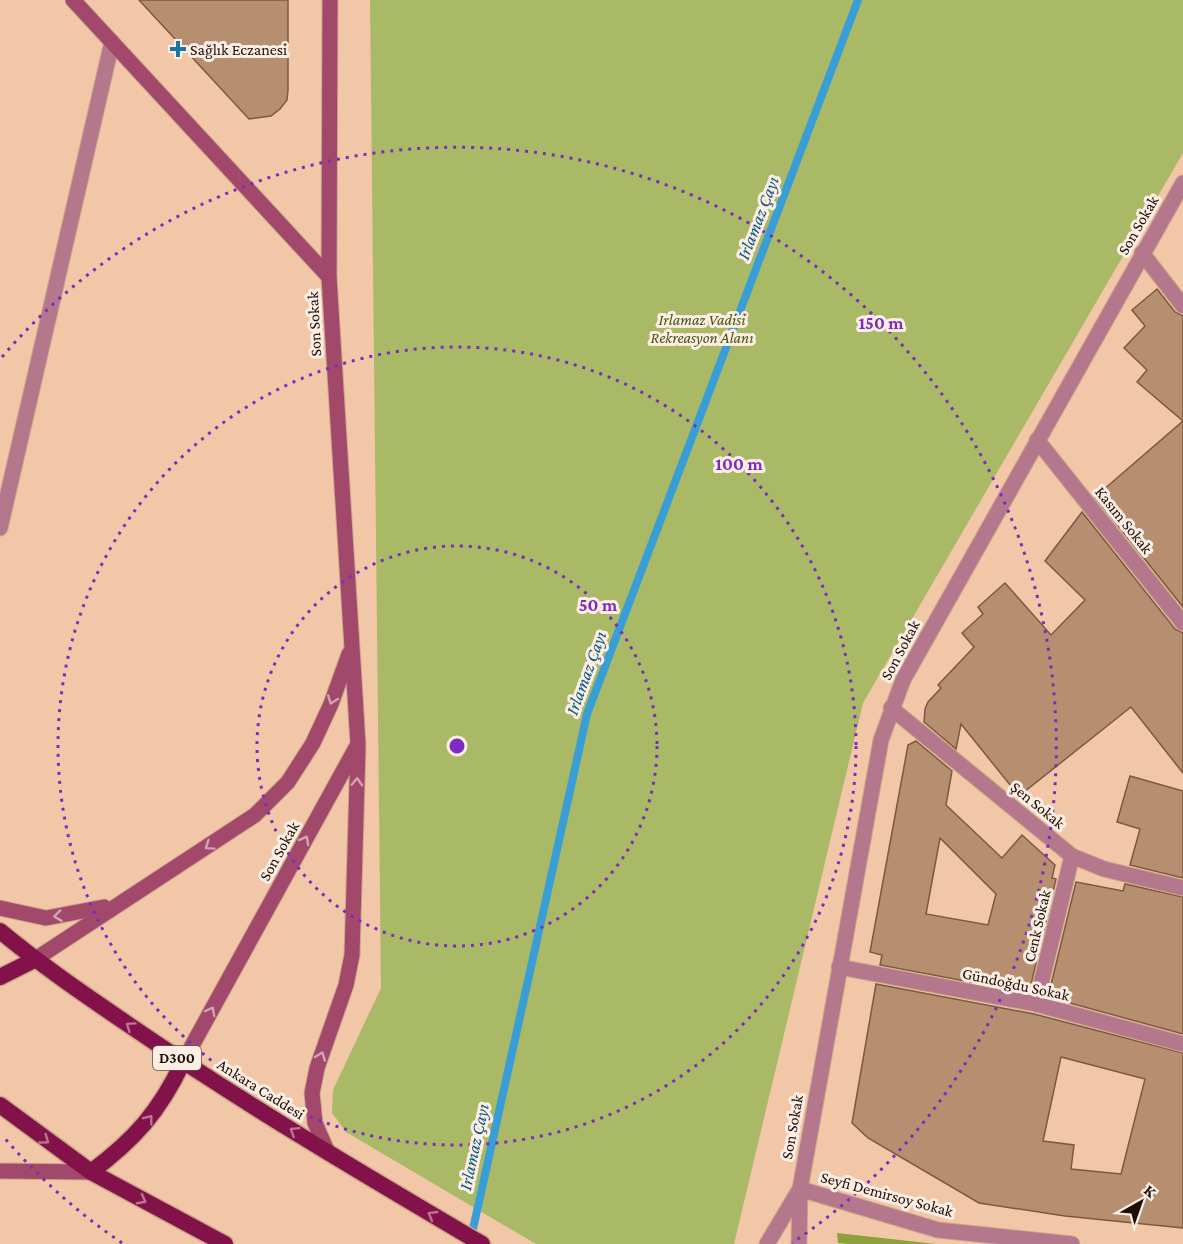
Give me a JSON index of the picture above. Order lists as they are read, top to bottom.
{
  "streets": {
    "highway": ["D300", "Ankara Caddesi"],
    "main road": ["Son Sokak"],
    "street": [
      "Kasım Sokak",
      "Şen Sokak",
      "Cenk Sokak",
      "Gündoğdu Sokak",
      "Seyfi Demirsoy Sokak"
    ]
  },
  "crossings": [
    ["Son Sokak", "Kasım Sokak"],
    ["Son Sokak", "Şen Sokak"],
    ["Son Sokak", "Gündoğdu Sokak"],
    ["Son Sokak", "Ankara Caddesi"],
    ["Son Sokak", "Seyfi Demirsoy Sokak"],
    ["Şen Sokak", "Cenk Sokak"],
    ["Cenk Sokak", "Gündoğdu Sokak"]
  ],
  "water": ["Irlamaz Çayı"],
  "parks": ["Irlamaz Vadisi Rekreasyon Alanı"],
  "places": {
    "health": ["Sağlık Eczanesi"]
  },
  "north": "top right",
  "rings": ["150 m", "100 m", "50 m"]
}
